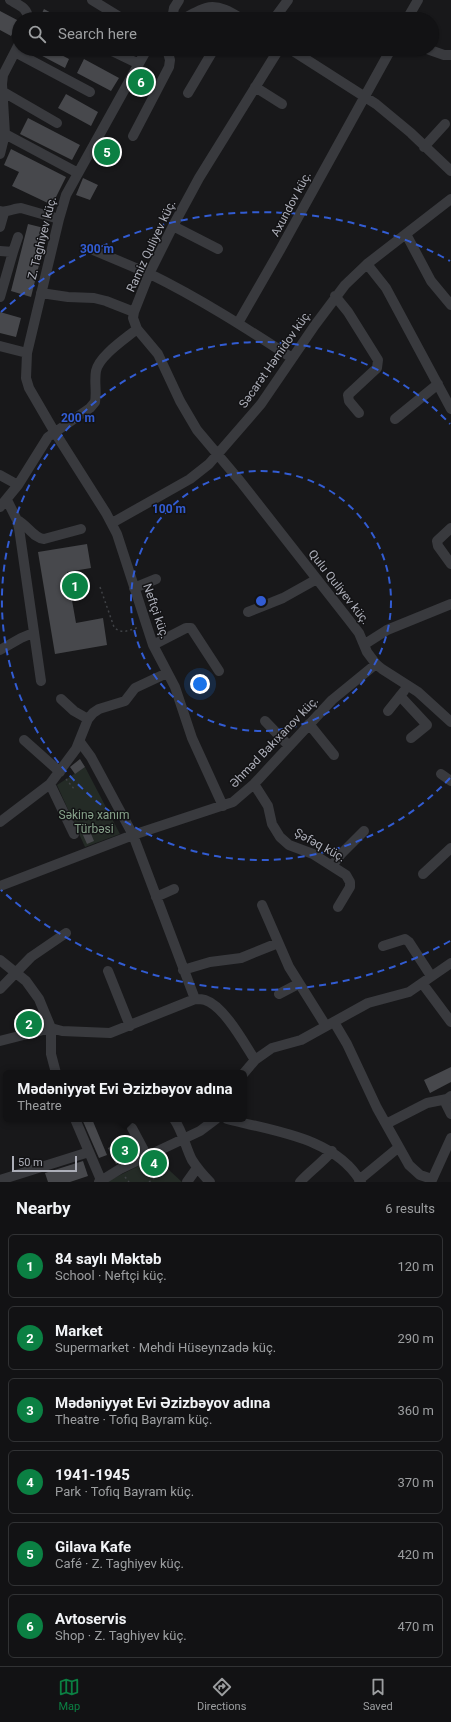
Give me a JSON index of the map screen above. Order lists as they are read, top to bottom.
{
  "streets": {
    "street": [
      "Axundov küç.",
      "Z. Taghiyev küç.",
      "Ramiz Quliyev küç.",
      "Səcarət Həmidov küç.",
      "Qulu Quliyev küç.",
      "Neftçi küç.",
      "Əhməd Bakıxanov küç.",
      "Şəfəq küç."
    ]
  },
  "crossings": [
    ["Z. Taghiyev küç.", "Neftçi küç."],
    ["Səcarət Həmidov küç.", "Qulu Quliyev küç."],
    ["Səcarət Həmidov küç.", "Neftçi küç."],
    ["Qulu Quliyev küç.", "Əhməd Bakıxanov küç."],
    ["Neftçi küç.", "Əhməd Bakıxanov küç."],
    ["Əhməd Bakıxanov küç.", "Şəfəq küç."]
  ],
  "parks": ["Səkinə xanım Türbəsi"],
  "scale_bar": "50 m",
  "page": {
    "search": "Search here",
    "pins": [
      "6",
      "5",
      "1",
      "2",
      "3",
      "4"
    ],
    "popup": ["Mədəniyyət Evi Əzizbəyov adına", "Theatre"],
    "scale": "50 m",
    "heading": ["Nearby", "6 results"],
    "list": [
      {
        "mark": "1",
        "name": "84 saylı Məktəb",
        "note": "School · Neftçi küç.",
        "value": "120 m"
      },
      {
        "mark": "2",
        "name": "Market",
        "note": "Supermarket · Mehdi Hüseynzadə küç.",
        "value": "290 m"
      },
      {
        "mark": "3",
        "name": "Mədəniyyət Evi Əzizbəyov adına",
        "note": "Theatre · Tofiq Bayram küç.",
        "value": "360 m"
      },
      {
        "mark": "4",
        "name": "1941-1945",
        "note": "Park · Tofiq Bayram küç.",
        "value": "370 m"
      },
      {
        "mark": "5",
        "name": "Gilava Kafe",
        "note": "Café · Z. Taghiyev küç.",
        "value": "420 m"
      },
      {
        "mark": "6",
        "name": "Avtoservis",
        "note": "Shop · Z. Taghiyev küç.",
        "value": "470 m"
      }
    ],
    "nav": ["Map", "Directions", "Saved"]
  },
  "rings": ["300 m", "200 m", "100 m"]
}
